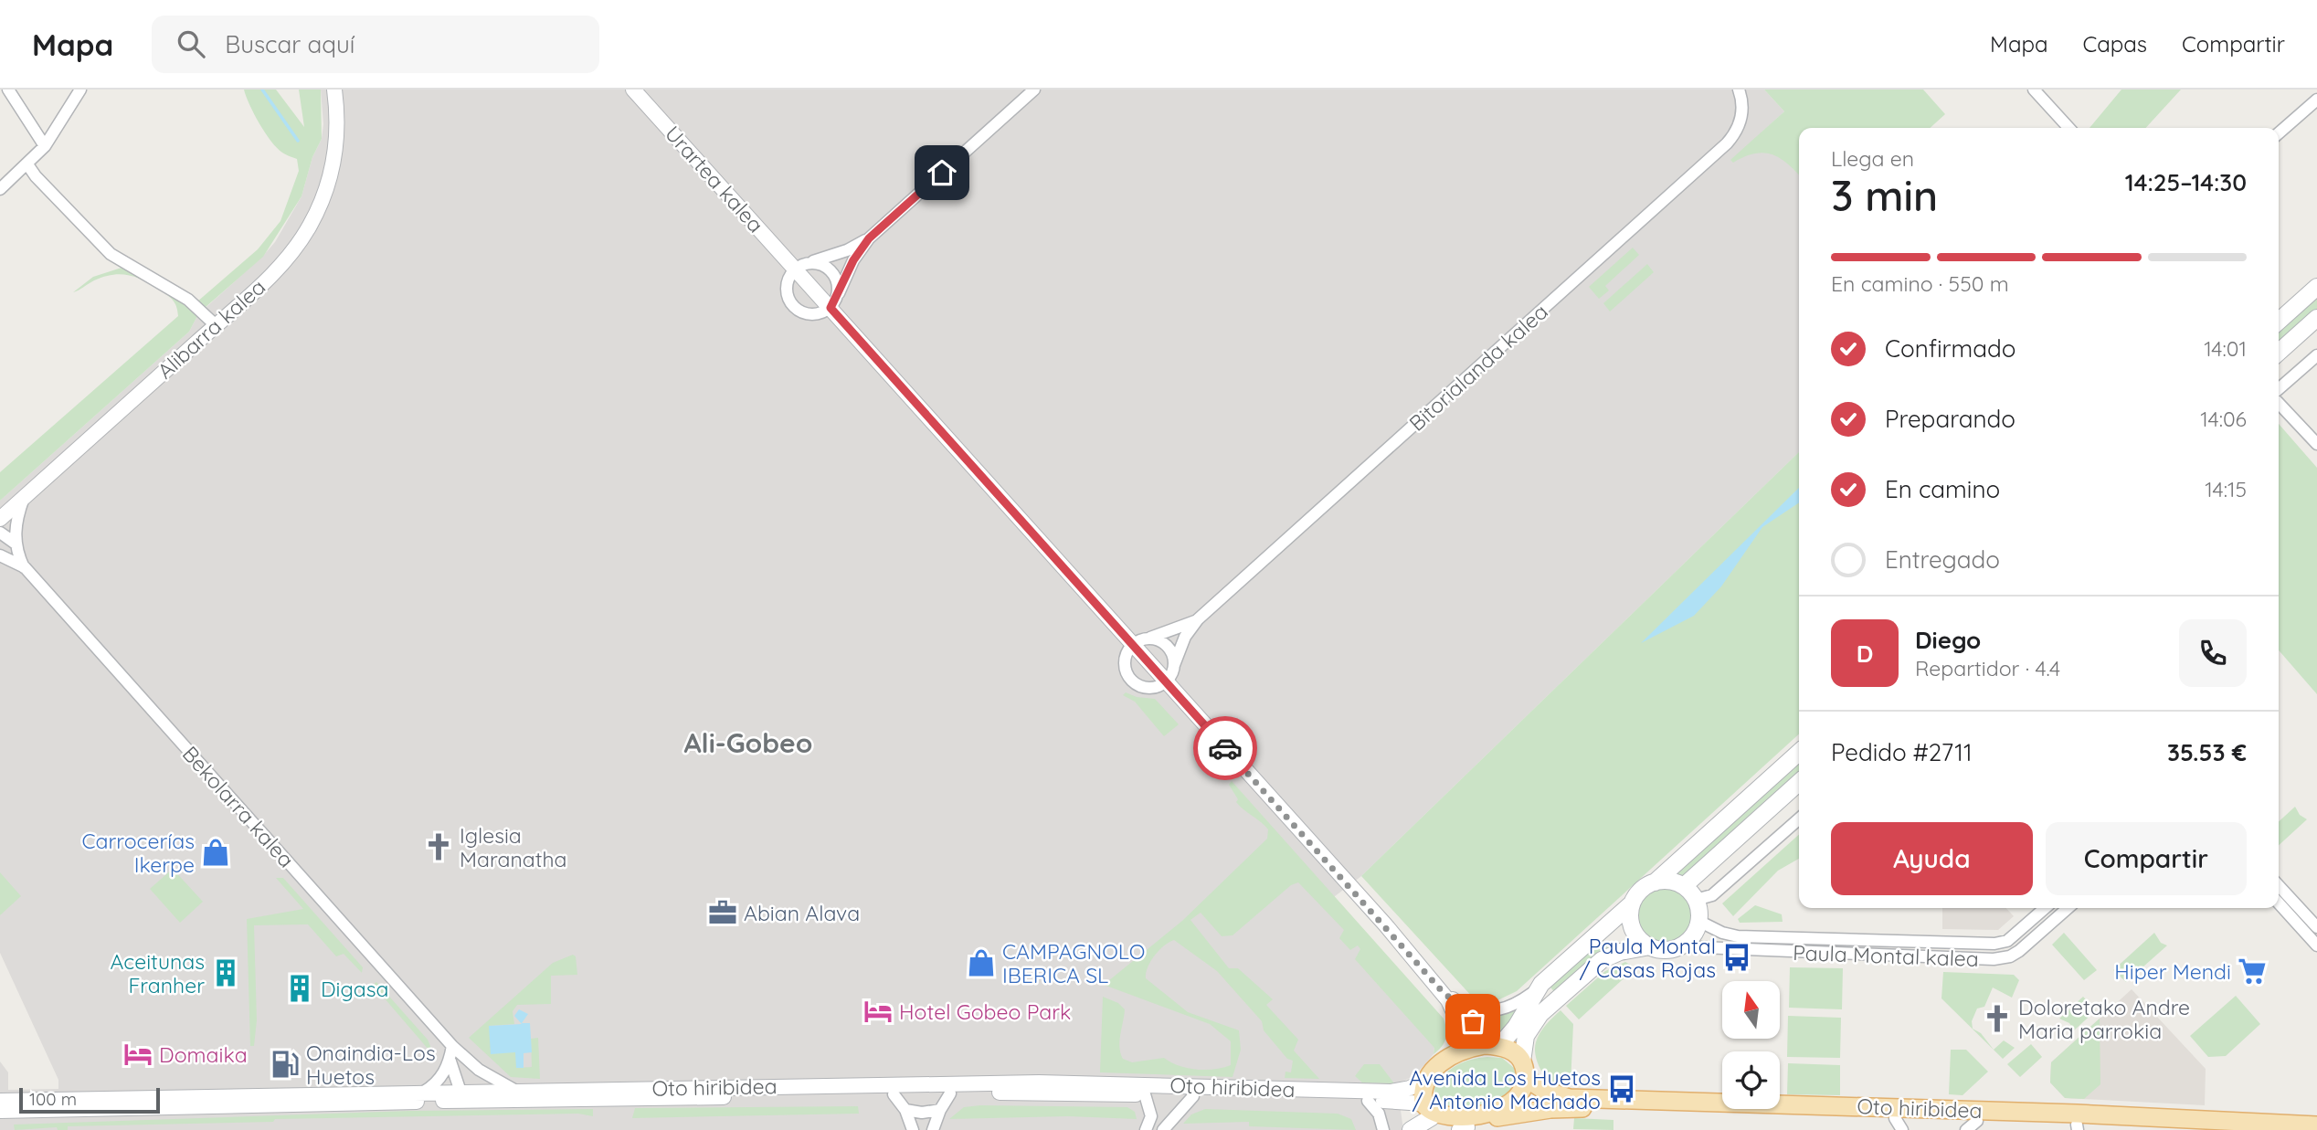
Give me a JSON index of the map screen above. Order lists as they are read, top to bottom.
{
  "streets": {
    "main road": ["Oto hiribidea"],
    "street": [
      "Urartea kalea",
      "Alibarra kalea",
      "Bitorialanda kalea",
      "Bekolarra kalea",
      "Paula Montal kalea"
    ]
  },
  "crossings": [
    ["Urartea kalea", "Oto hiribidea"],
    ["Alibarra kalea", "Bekolarra kalea"],
    ["Bekolarra kalea", "Oto hiribidea"]
  ],
  "districts": ["Ali-Gobeo"],
  "places": {
    "church": ["Iglesia Maranatha", "Doloretako Andre Maria parrokia"],
    "shop": ["Carrocerías Ikerpe", "CAMPAGNOLO IBERICA SL"],
    "office": ["Abian Alava"],
    "bus stop": ["Paula Montal / Casas Rojas", "Avenida Los Huetos / Antonio Machado"],
    "supermarket": ["Hiper Mendi"],
    "building": ["Aceitunas Franher", "Digasa"],
    "hotel": ["Hotel Gobeo Park", "Domaika"],
    "fuel station": ["Onaindia-Los Huetos"]
  },
  "scale_bar": "100 m",
  "north": "top",
  "page": {
    "header": "Mapa",
    "search": "Buscar aquí",
    "nav": ["Mapa", "Capas", "Compartir"],
    "heading": ["3 min", "Llega en", "14:25–14:30"],
    "panel": [
      "Diego",
      "Repartidor · 4.4",
      "Pedido #2711",
      "35.53 €"
    ],
    "bar": "En camino · 550 m",
    "list": [
      ["Confirmado", "14:01"],
      ["Preparando", "14:06"],
      ["En camino", "14:15"],
      "Entregado"
    ],
    "round": "D",
    "buttons": ["Ayuda", "Compartir"],
    "scale": "100 m"
  }
}
